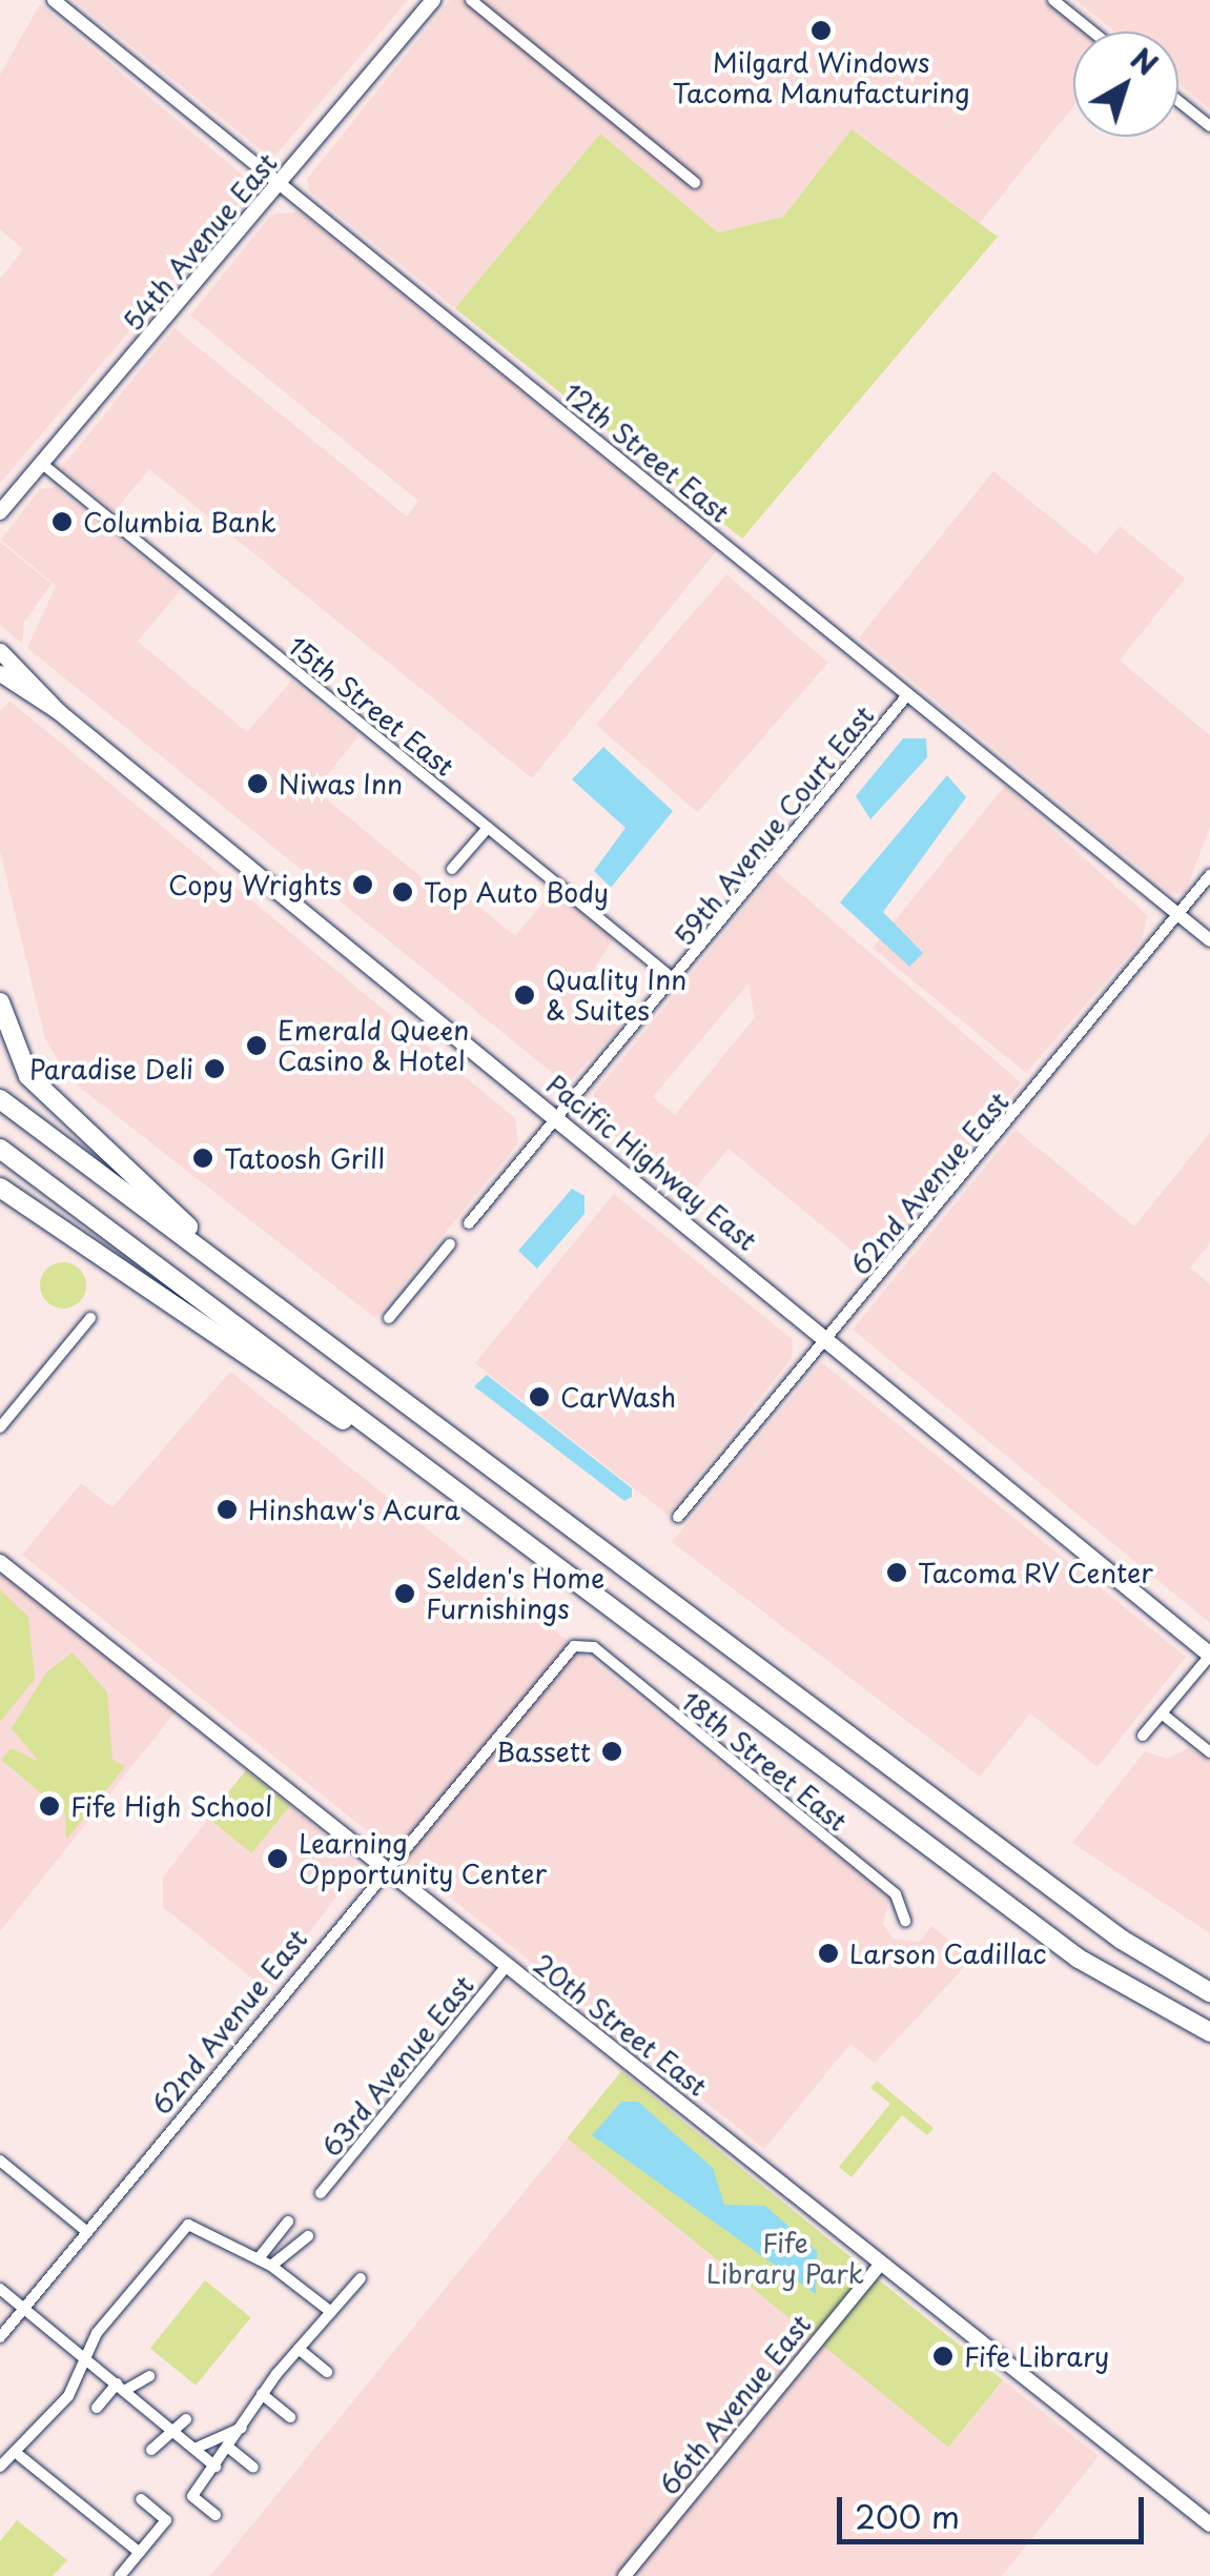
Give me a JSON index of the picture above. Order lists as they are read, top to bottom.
{
  "streets": {
    "main road": ["54th Avenue East", "Pacific Highway East", "20th Street East"],
    "street": [
      "12th Street East",
      "15th Street East",
      "59th Avenue Court East",
      "62nd Avenue East",
      "18th Street East",
      "63rd Avenue East",
      "66th Avenue East"
    ]
  },
  "crossings": [
    ["54th Avenue East", "12th Street East"],
    ["54th Avenue East", "15th Street East"],
    ["12th Street East", "59th Avenue Court East"],
    ["12th Street East", "62nd Avenue East"],
    ["15th Street East", "59th Avenue Court East"],
    ["59th Avenue Court East", "Pacific Highway East"],
    ["Pacific Highway East", "62nd Avenue East"],
    ["62nd Avenue East", "18th Street East"],
    ["62nd Avenue East", "20th Street East"],
    ["20th Street East", "63rd Avenue East"],
    ["20th Street East", "66th Avenue East"]
  ],
  "parks": ["Fife Library Park"],
  "places": [
    "Milgard Windows Tacoma Manufacturing",
    "Columbia Bank",
    "Niwas Inn",
    "Copy Wrights",
    "Top Auto Body",
    "Quality Inn & Suites",
    "Emerald Queen Casino & Hotel",
    "Paradise Deli",
    "Tatoosh Grill",
    "CarWash",
    "Hinshaw's Acura",
    "Tacoma RV Center",
    "Selden's Home Furnishings",
    "Bassett",
    "Fife High School",
    "Learning Opportunity Center",
    "Larson Cadillac",
    "Fife Library"
  ],
  "scale_bar": "200 m",
  "north": "top right"
}
